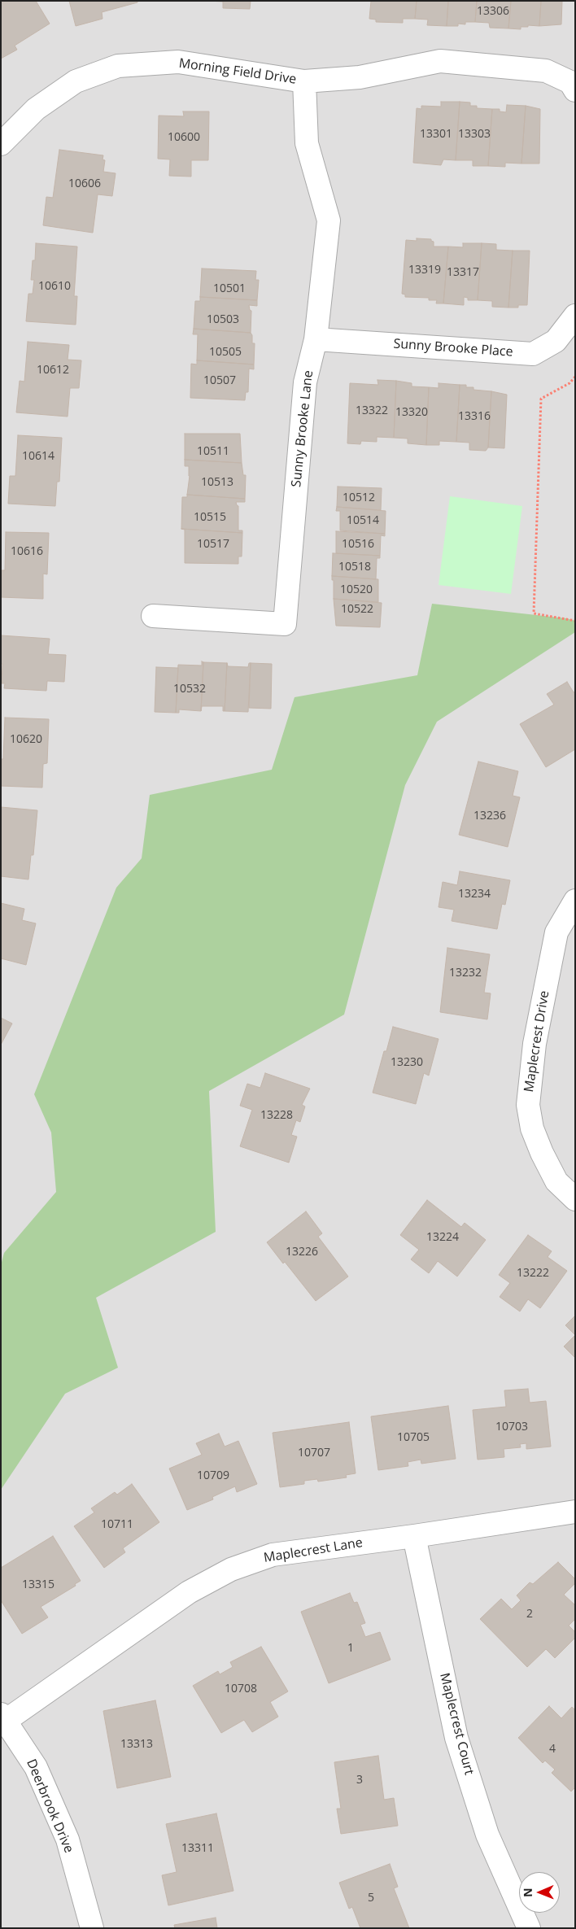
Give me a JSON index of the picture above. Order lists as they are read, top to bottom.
{
  "streets": {
    "street": [
      "Morning Field Drive",
      "Sunny Brooke Place",
      "Sunny Brooke Lane",
      "Maplecrest Drive",
      "Maplecrest Lane",
      "Maplecrest Court",
      "Deerbrook Drive"
    ]
  },
  "crossings": [
    ["Morning Field Drive", "Sunny Brooke Lane"],
    ["Sunny Brooke Place", "Sunny Brooke Lane"],
    ["Maplecrest Lane", "Maplecrest Court"],
    ["Maplecrest Lane", "Deerbrook Drive"]
  ],
  "house_numbers": [
    "13306",
    "13301",
    "13303",
    "10600",
    "10606",
    "13319",
    "13317",
    "10610",
    "10501",
    "10503",
    "10505",
    "10612",
    "10507",
    "13322",
    "13320",
    "13316",
    "10511",
    "10614",
    "10513",
    "10512",
    "10515",
    "10514",
    "10517",
    "10516",
    "10616",
    "10518",
    "10520",
    "10522",
    "10532",
    "10620",
    "13236",
    "13234",
    "13232",
    "13230",
    "13228",
    "13224",
    "13226",
    "13222",
    "10703",
    "10705",
    "10707",
    "10709",
    "10711",
    "13315",
    "2",
    "1",
    "10708",
    "13313",
    "4",
    "3",
    "13311",
    "5"
  ],
  "north": "left"
}
